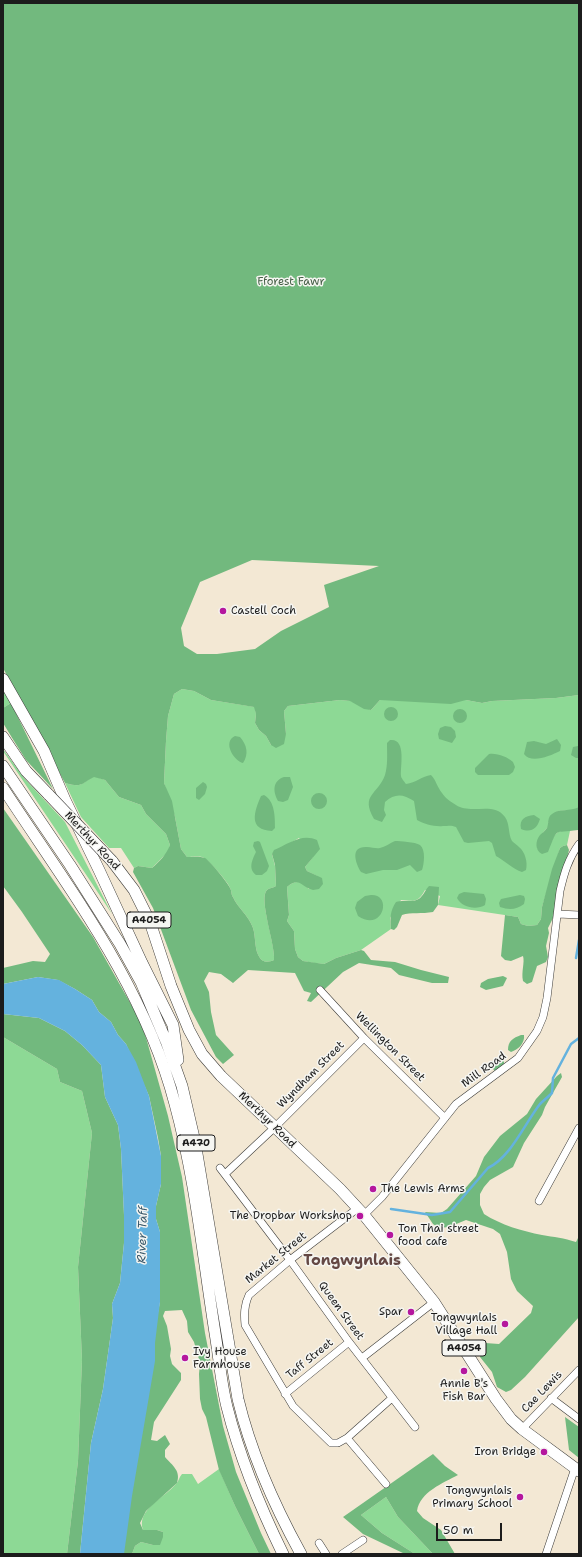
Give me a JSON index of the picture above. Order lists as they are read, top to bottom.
{
  "streets": {
    "main road": ["Merthyr Road", "A4054", "A470"],
    "street": [
      "Wellington Street",
      "Mill Road",
      "Wyndham Street",
      "Market Street",
      "Queen Street",
      "Taff Street",
      "Cae Lewis"
    ]
  },
  "crossings": [
    ["Merthyr Road", "Mill Road"],
    ["Merthyr Road", "Wyndham Street"],
    ["Merthyr Road", "Market Street"],
    ["Merthyr Road", "Cae Lewis"],
    ["Wellington Street", "Mill Road"],
    ["Wellington Street", "Wyndham Street"],
    ["Mill Road", "Market Street"],
    ["Wyndham Street", "Queen Street"],
    ["Market Street", "Queen Street"],
    ["Market Street", "Taff Street"],
    ["Queen Street", "Taff Street"]
  ],
  "districts": ["Tongwynlais"],
  "water": ["River Taff"],
  "parks": ["Fforest Fawr"],
  "places": [
    "Castell Coch",
    "The Lewis Arms",
    "The Dropbar Workshop",
    "Ton Thai street food cafe",
    "Spar",
    "Tongwynlais Village Hall",
    "Ivy House Farmhouse",
    "Annie B's Fish Bar",
    "Iron Bridge",
    "Tongwynlais Primary School"
  ],
  "scale_bar": "50 m"
}
